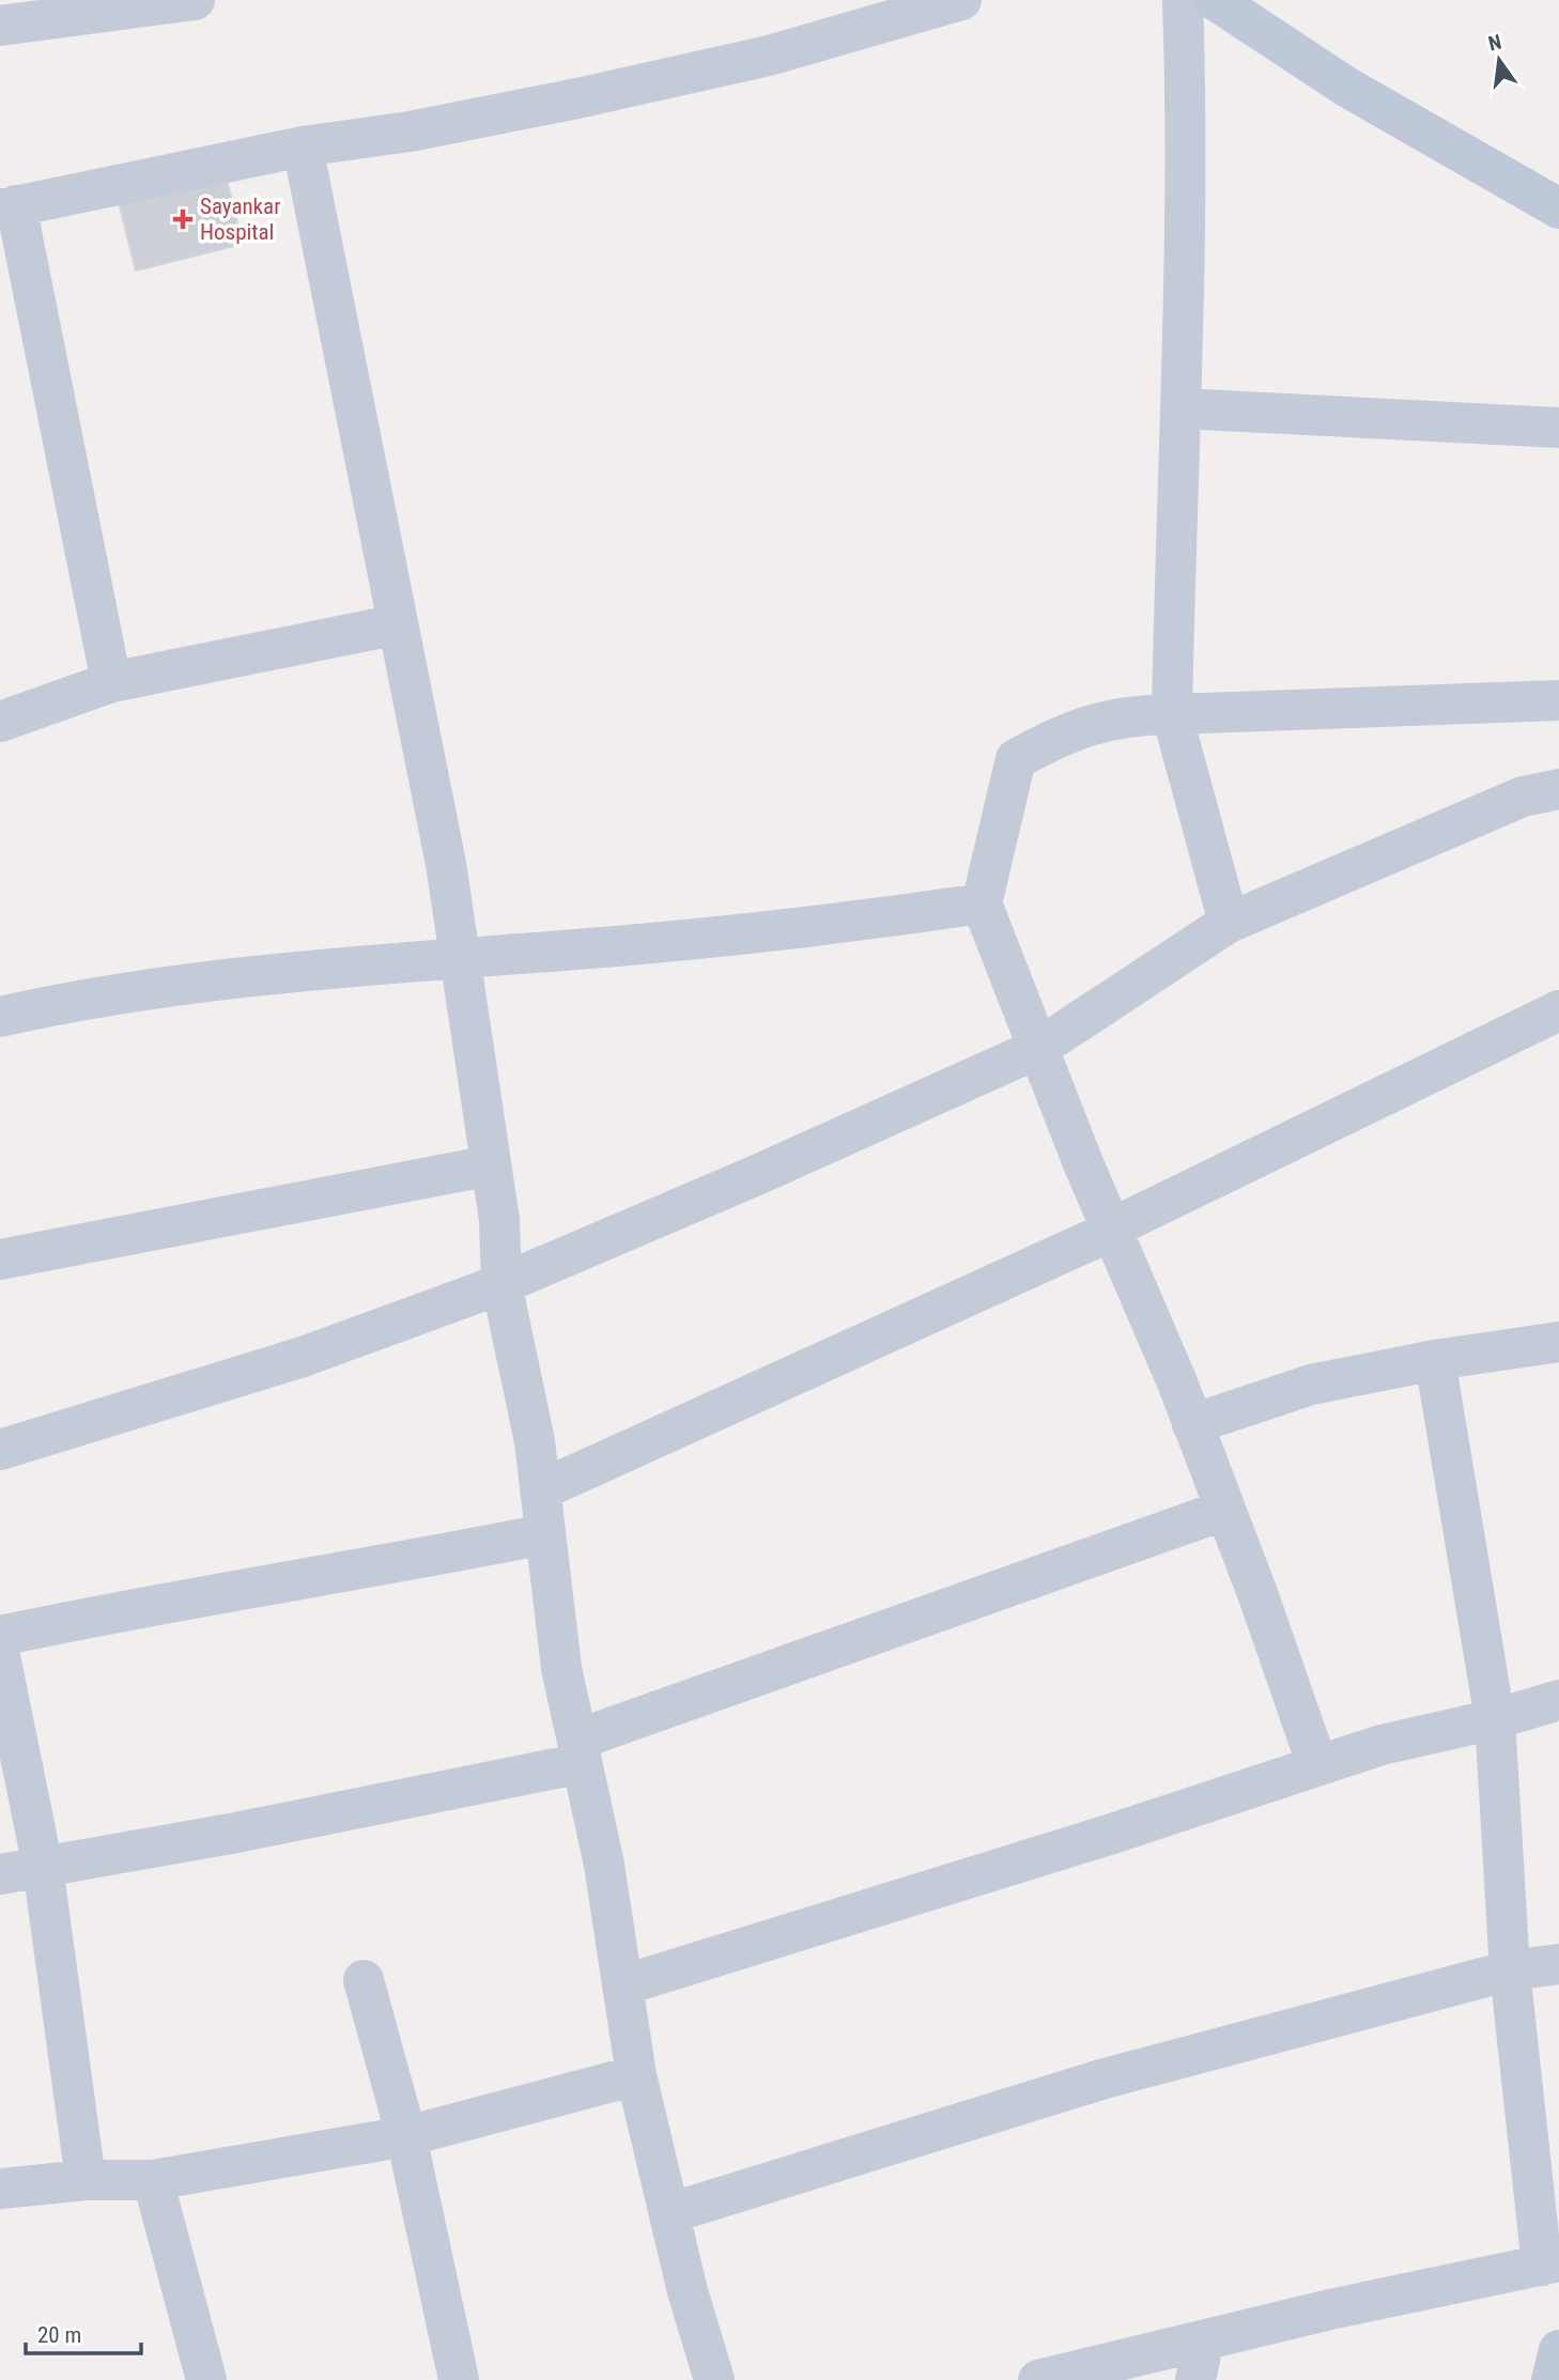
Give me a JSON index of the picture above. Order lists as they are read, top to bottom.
{
  "places": {
    "health": ["Sayankar Hospital"]
  },
  "scale_bar": "20 m",
  "north": "top"
}
